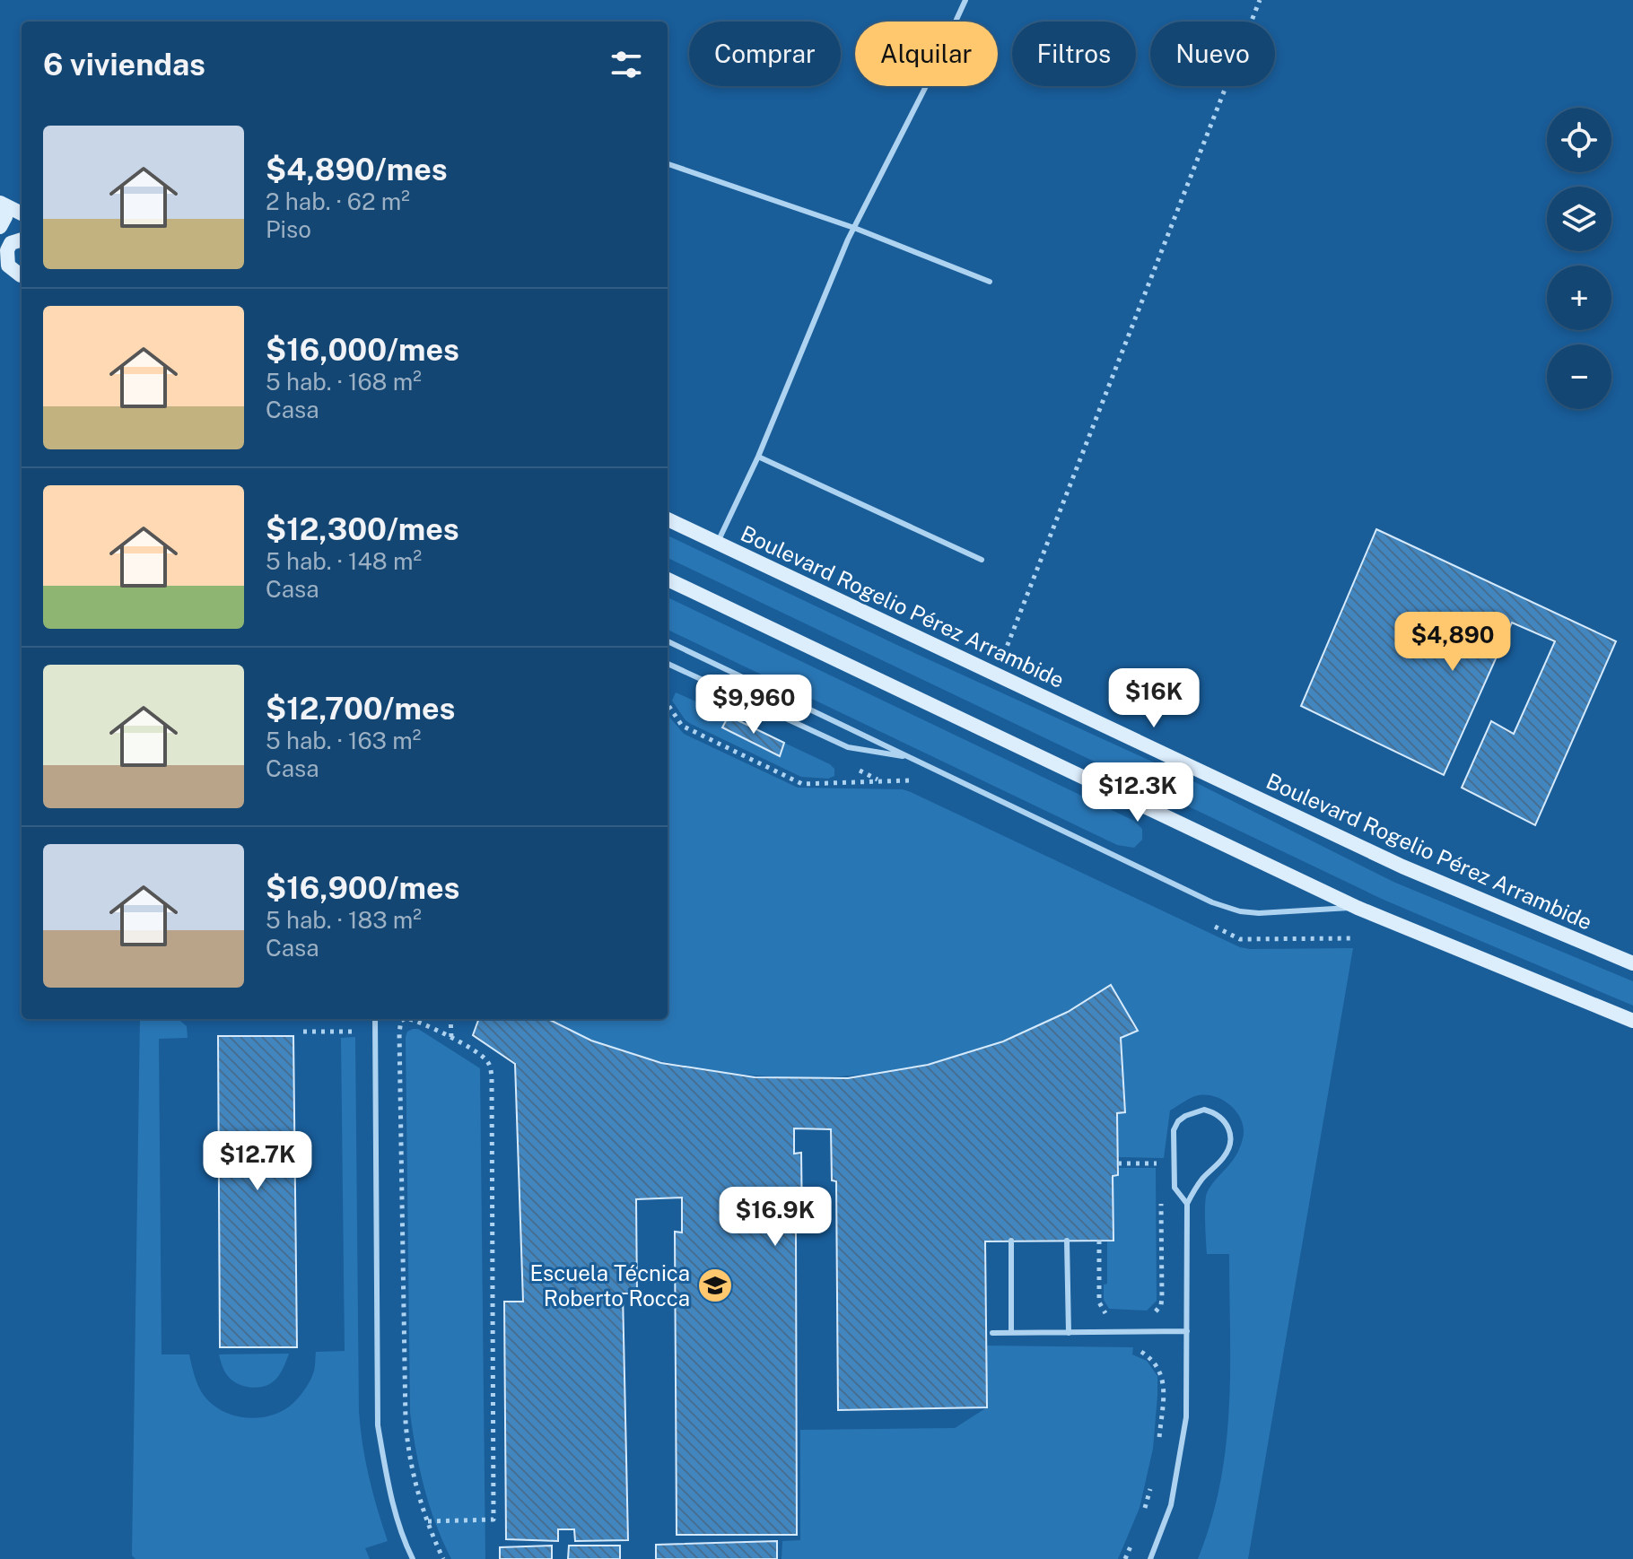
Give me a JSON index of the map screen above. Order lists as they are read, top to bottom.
{
  "streets": {
    "main road": ["Boulevard Rogelio Pérez Arrambide"]
  },
  "places": {
    "school or university": ["Escuela Técnica Roberto Rocca"]
  },
  "page": {
    "chip": [
      "Comprar",
      "Alquilar",
      "Filtros",
      "Nuevo"
    ],
    "heading": "6 viviendas",
    "map_buttons": ["+", "−"],
    "list": [
      {
        "name": "$4,890/mes",
        "note": "2 hab. · 62 m² · Piso"
      },
      {
        "name": "$16,000/mes",
        "note": "5 hab. · 168 m² · Casa"
      },
      {
        "name": "$12,300/mes",
        "note": "5 hab. · 148 m² · Casa"
      },
      {
        "name": "$12,700/mes",
        "note": "5 hab. · 163 m² · Casa"
      },
      {
        "name": "$16,900/mes",
        "note": "5 hab. · 183 m² · Casa"
      }
    ],
    "price": [
      "$4,890",
      "$16K",
      "$9,960",
      "$12.3K",
      "$12.7K",
      "$16.9K"
    ]
  }
}
